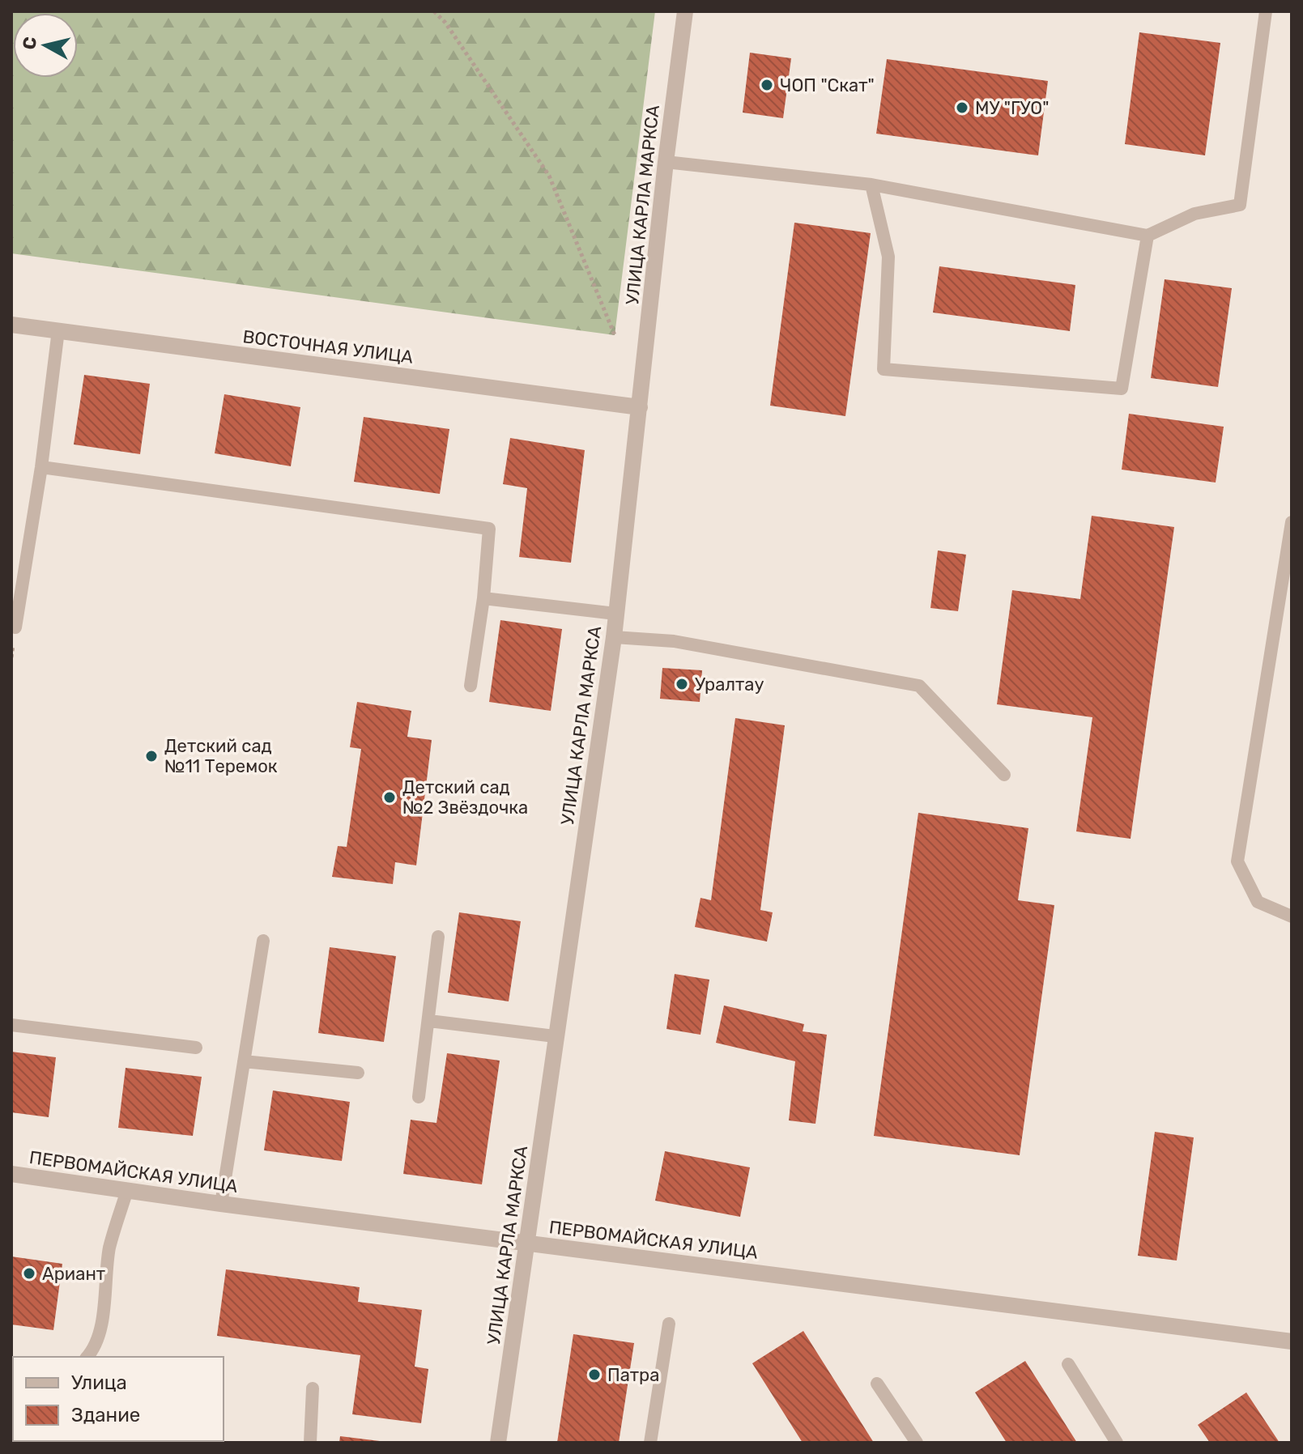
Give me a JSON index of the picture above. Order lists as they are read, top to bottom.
{
  "streets": {
    "street": ["УЛИЦА КАРЛА МАРКСА", "ВОСТОЧНАЯ УЛИЦА", "ПЕРВОМАЙСКАЯ УЛИЦА"]
  },
  "crossings": [
    ["УЛИЦА КАРЛА МАРКСА", "ВОСТОЧНАЯ УЛИЦА"],
    ["УЛИЦА КАРЛА МАРКСА", "ПЕРВОМАЙСКАЯ УЛИЦА"]
  ],
  "places": [
    "ЧОП \"Скат\"",
    "МУ \"ГУО\"",
    "Уралтау",
    "Детский сад №11 Теремок",
    "Детский сад №2 Звёздочка",
    "Ариант",
    "Патра"
  ],
  "legend": ["Улица", "Здание"],
  "north": "left"
}
